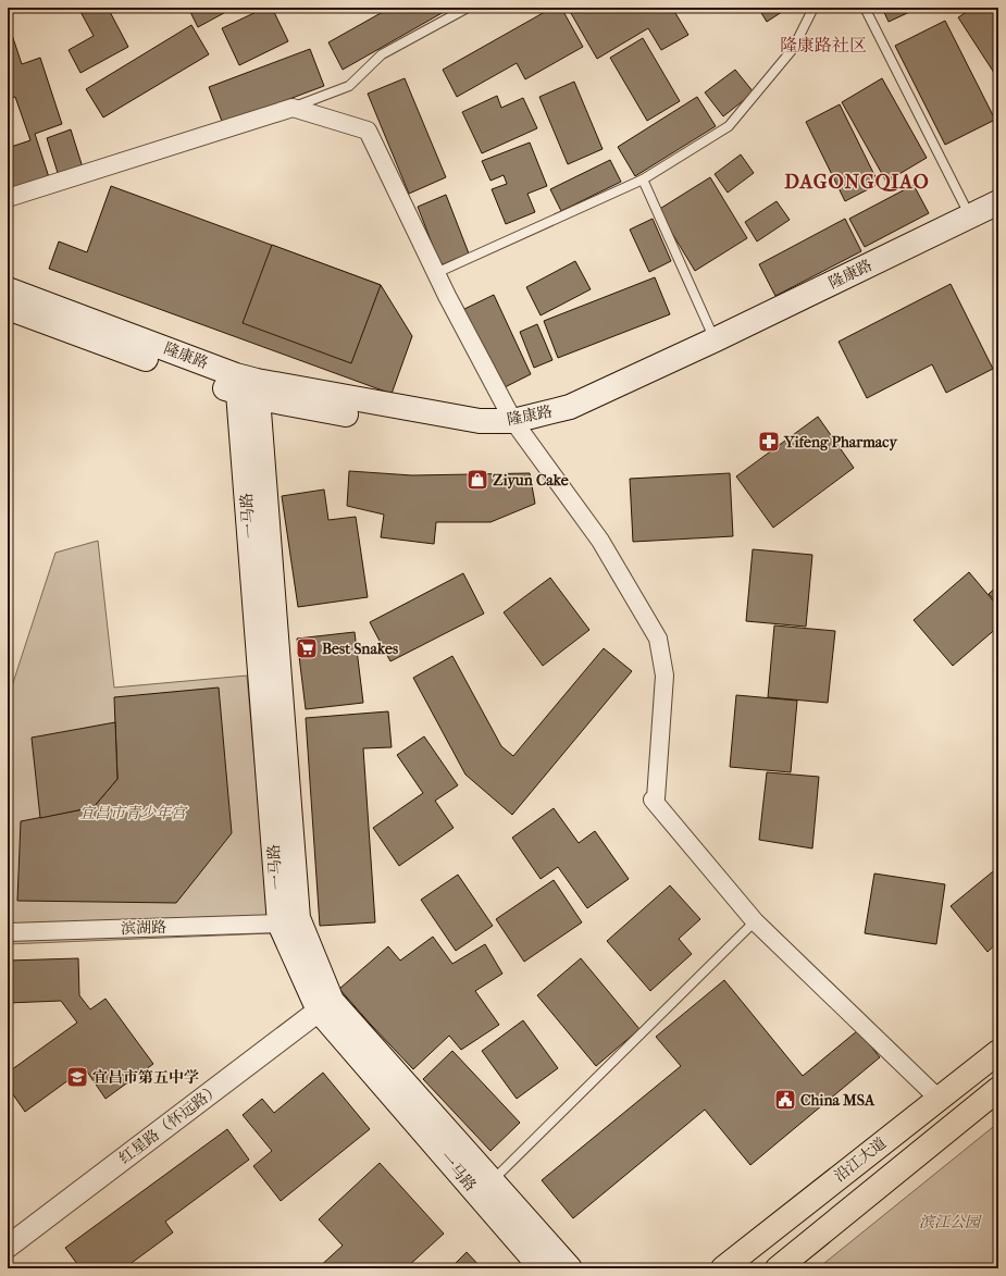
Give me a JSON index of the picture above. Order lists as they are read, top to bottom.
{
  "streets": {
    "main road": ["隆康路", "一马路", "沿江大道"],
    "street": ["滨湖路", "红星路（怀远路）"]
  },
  "crossings": [
    ["隆康路", "一马路"],
    ["一马路", "滨湖路"],
    ["一马路", "红星路（怀远路）"]
  ],
  "districts": ["隆康路社区", "DAGONGQIAO"],
  "parks": ["宜昌市青少年宫", "滨江公园"],
  "places": {
    "pharmacy": ["Yifeng Pharmacy"],
    "shop": ["Ziyun Cake"],
    "supermarket": ["Best Snakes"],
    "school or university": ["宜昌市第五中学"],
    "public building": ["China MSA"]
  }
}
